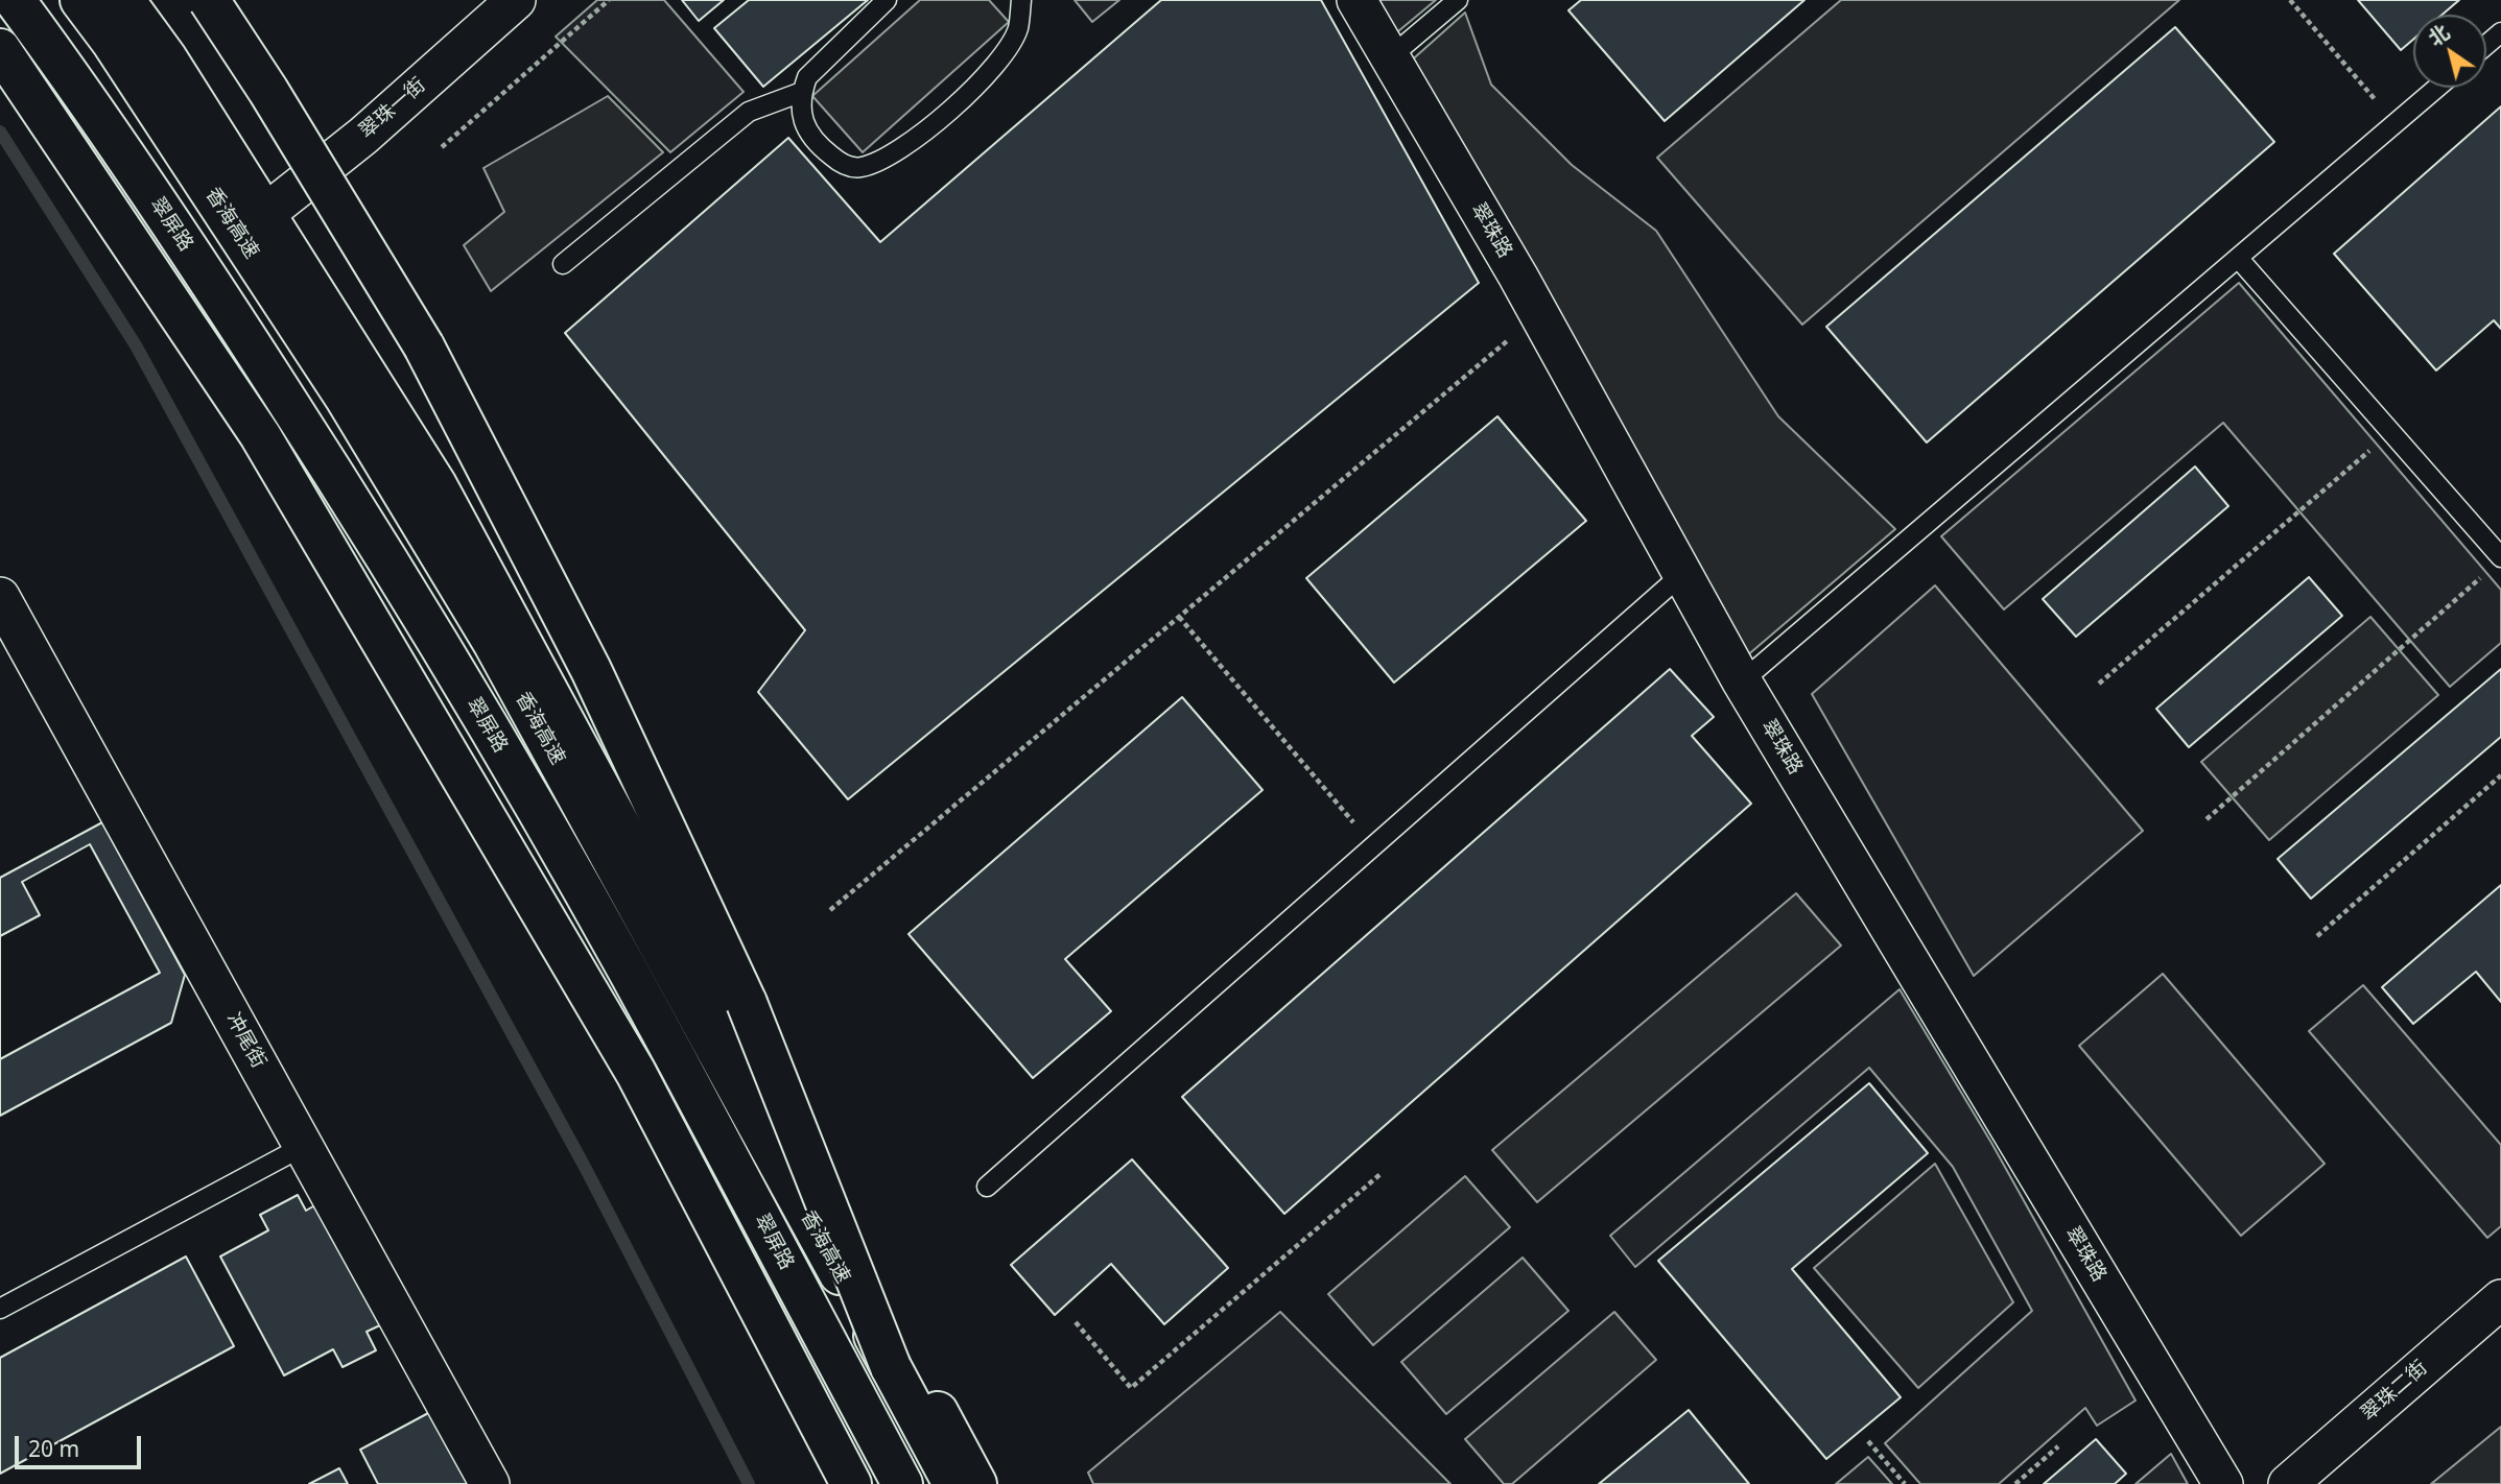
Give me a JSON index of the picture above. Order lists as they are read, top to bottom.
{
  "streets": {
    "main road": ["香海高速", "翠屏路"],
    "street": [
      "翠珠一街",
      "翠珠路",
      "冲尾街",
      "翠珠二街"
    ]
  },
  "scale_bar": "20 m",
  "north": "top left"
}
